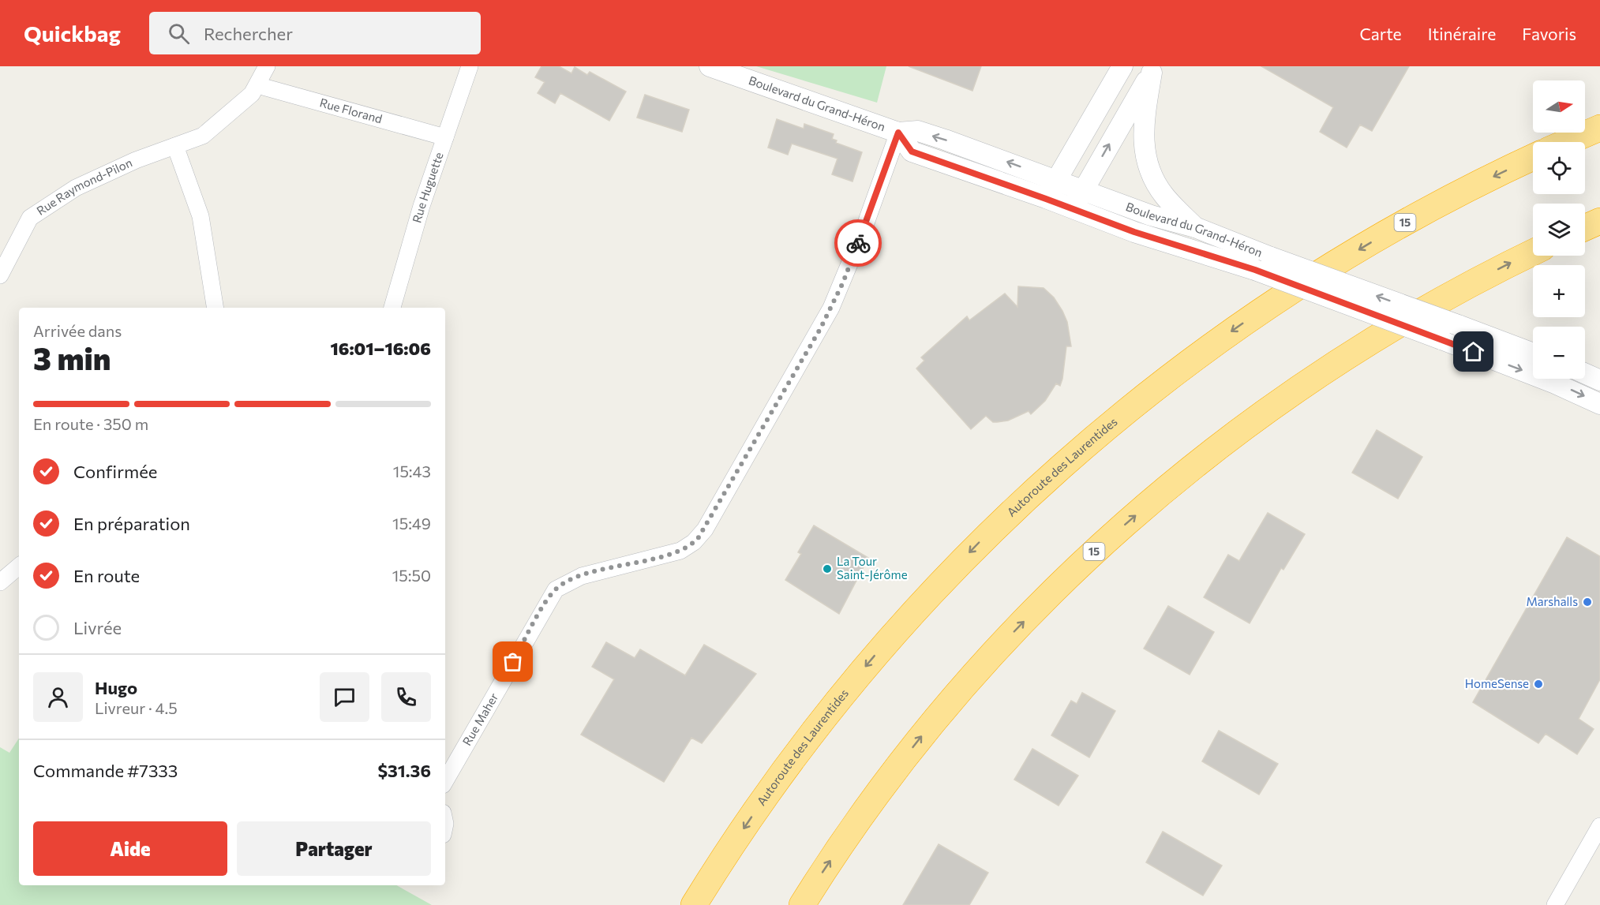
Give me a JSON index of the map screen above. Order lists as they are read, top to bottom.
{
  "streets": {
    "highway": ["15", "Autoroute des Laurentides"],
    "street": [
      "Boulevard du Grand-Héron",
      "Rue Florand",
      "Rue Raymond-Pilon",
      "Rue Huguette",
      "Rue Maher"
    ]
  },
  "crossings": [
    ["Boulevard du Grand-Héron", "Rue Maher"],
    ["Rue Florand", "Rue Raymond-Pilon"],
    ["Rue Florand", "Rue Huguette"]
  ],
  "places": ["La Tour Saint-Jérôme", "Marshalls", "HomeSense"],
  "north": "right",
  "page": {
    "header": "Quickbag",
    "search": "Rechercher",
    "nav": ["Carte", "Itinéraire", "Favoris"],
    "map_buttons": ["+", "−"],
    "heading": ["3 min", "Arrivée dans", "16:01–16:06"],
    "panel": [
      "Hugo",
      "Livreur · 4.5",
      "Commande #7333",
      "$31.36"
    ],
    "bar": "En route · 350 m",
    "list": [
      ["Confirmée", "15:43"],
      ["En préparation", "15:49"],
      ["En route", "15:50"],
      "Livrée"
    ],
    "buttons": ["Aide", "Partager"]
  }
}
